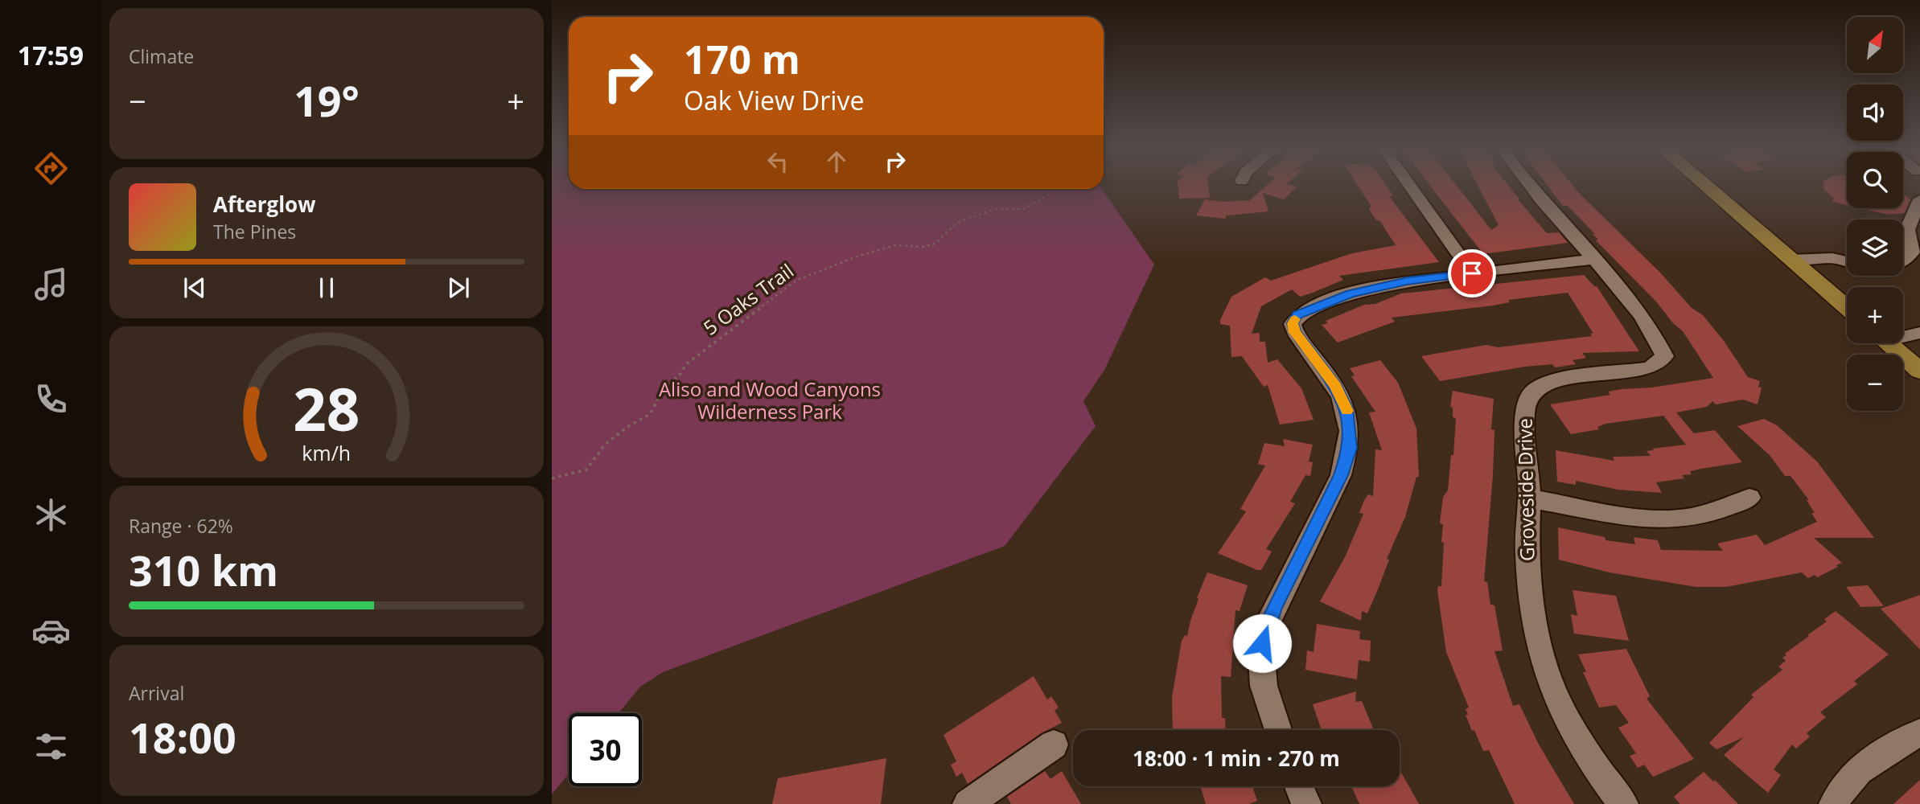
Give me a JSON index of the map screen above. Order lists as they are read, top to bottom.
{
  "streets": {
    "street": ["Groveside Drive"],
    "path": ["5 Oaks Trail"]
  },
  "parks": ["Aliso and Wood Canyons Wilderness Park"],
  "north": "top right",
  "page": {
    "tabs": "17:59",
    "tile": [
      "Climate",
      ["Range · 62%", "310 km"],
      ["Arrival", "18:00"]
    ],
    "map_buttons": ["+", "−"],
    "turn": ["170 m", "Oak View Drive"],
    "heat": ["−", "19°", "+"],
    "song": ["Afterglow", "The Pines"],
    "limit": "30",
    "trip": "18:00 · 1 min · 270 m",
    "gauge": ["28", "km/h"]
  }
}
